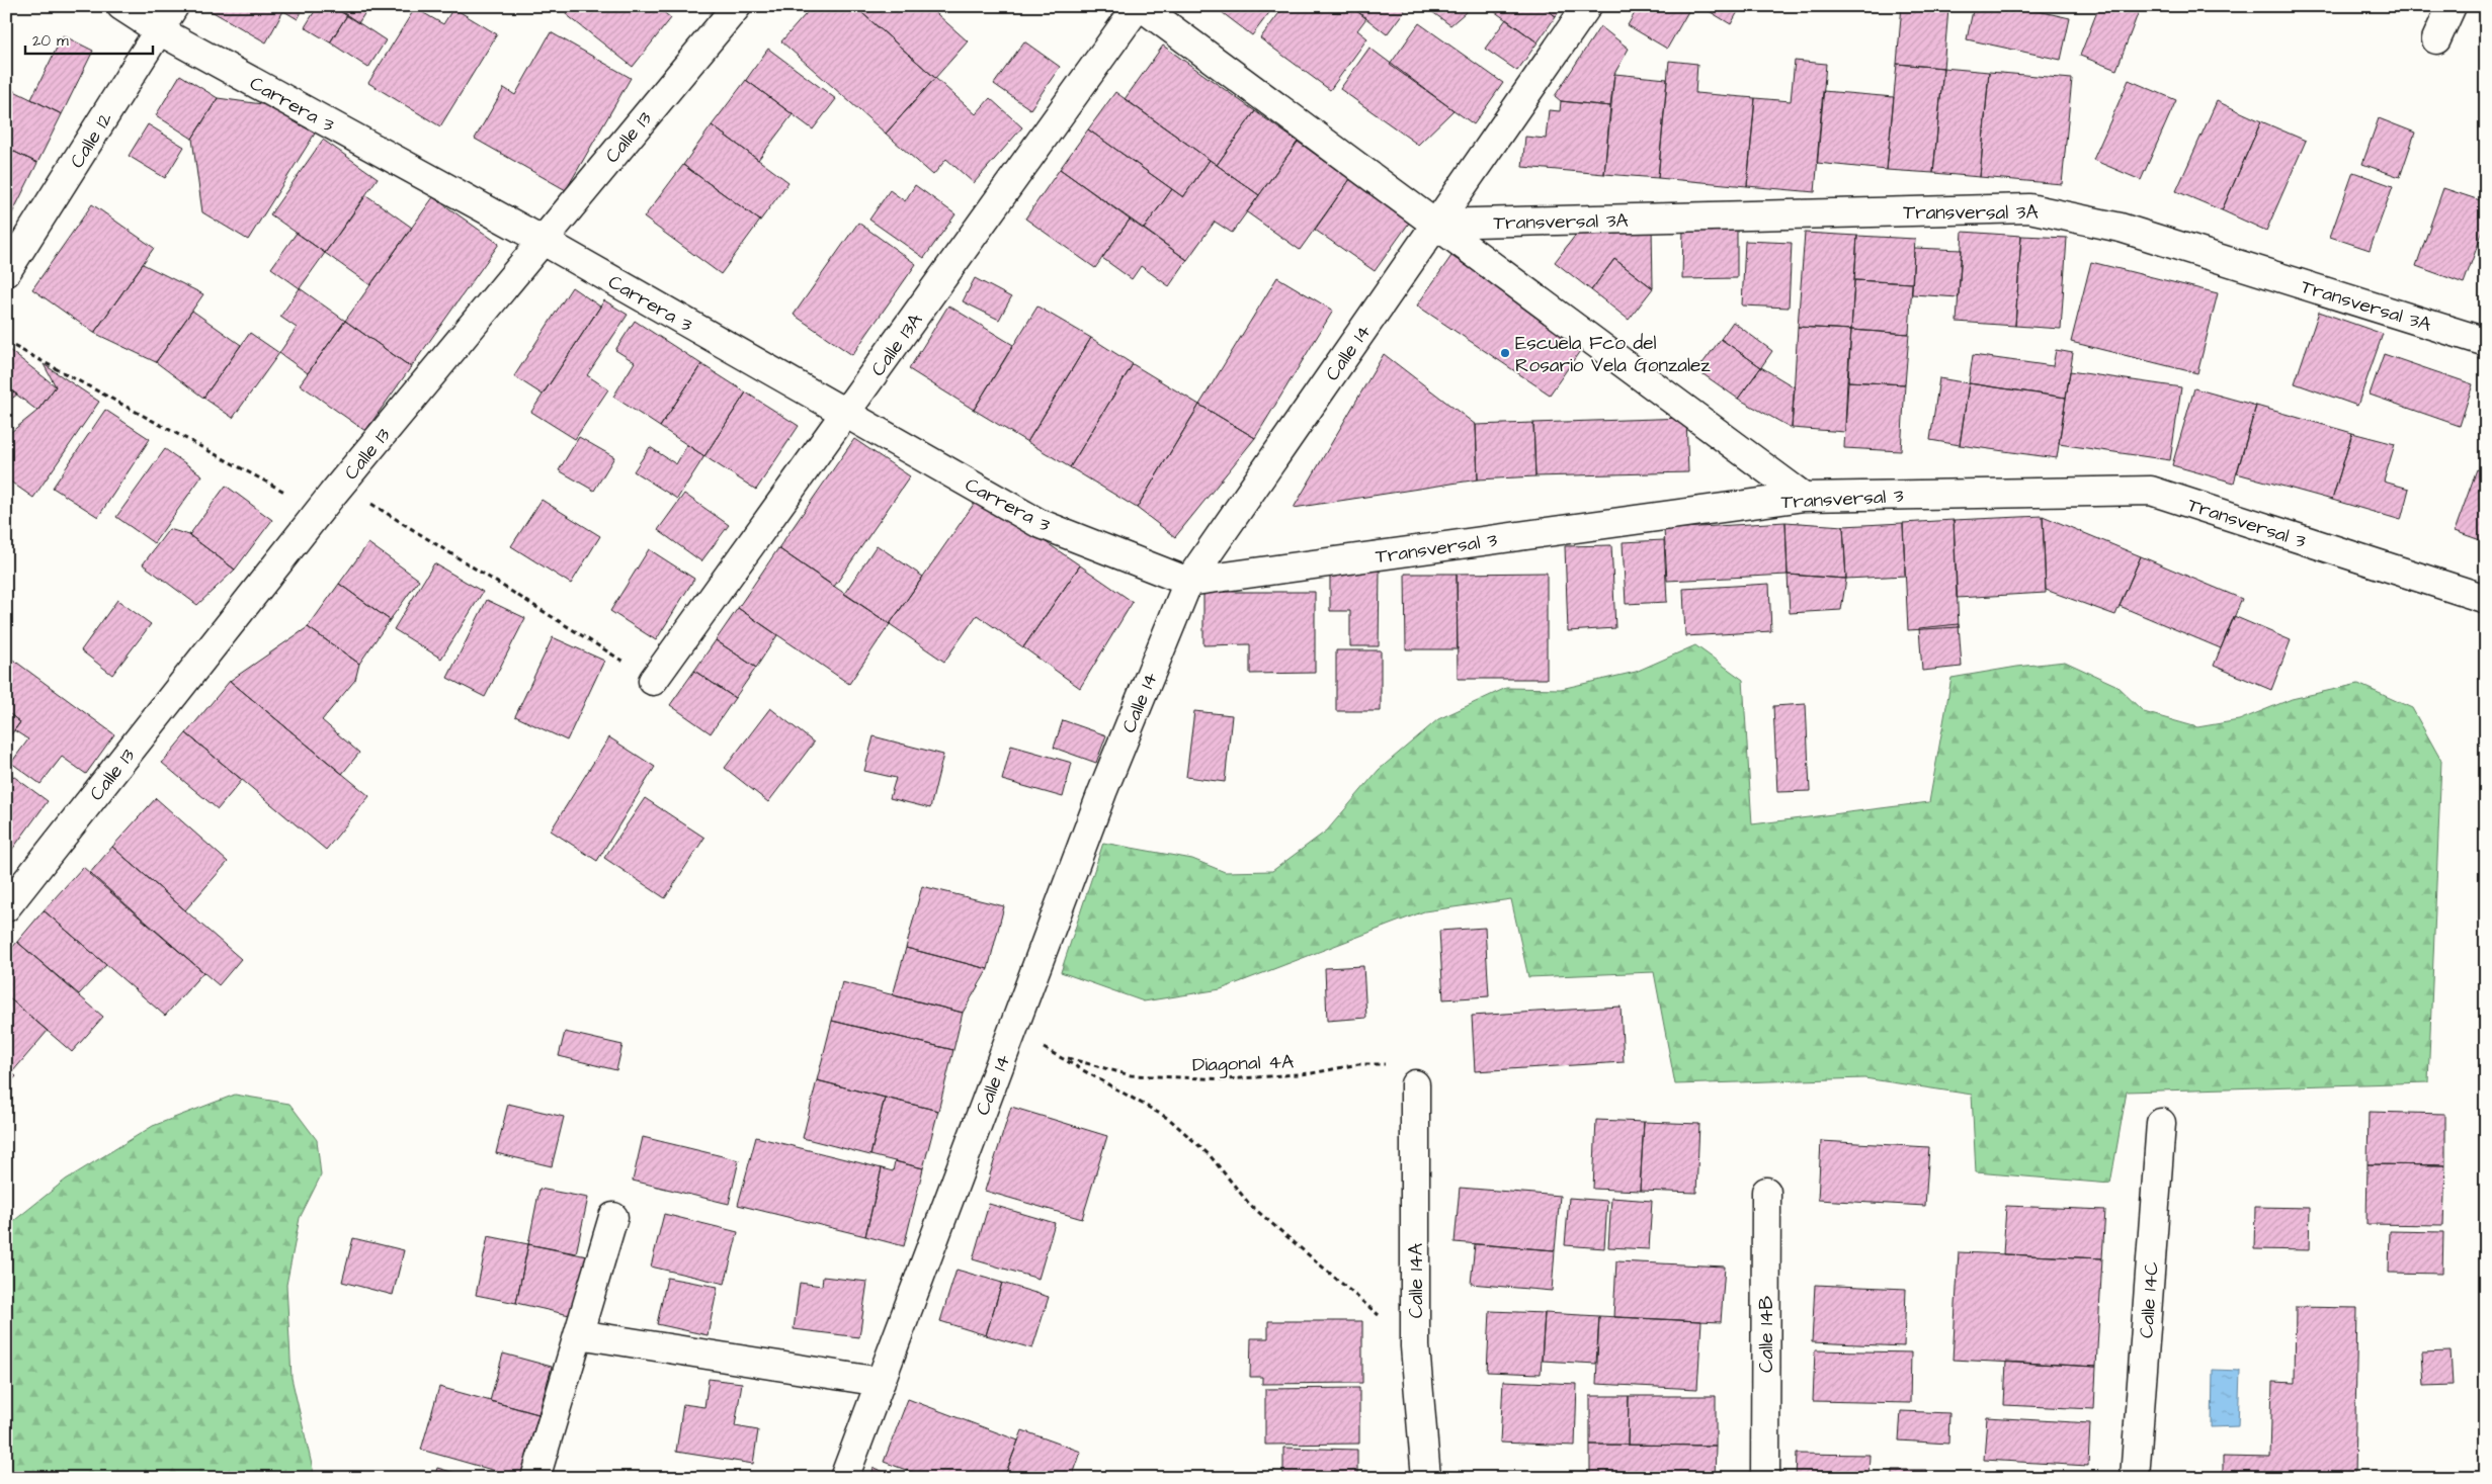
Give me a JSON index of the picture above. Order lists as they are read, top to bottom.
{
  "streets": {
    "street": [
      "Carrera 3",
      "Calle 13",
      "Calle 12",
      "Transversal 3A",
      "Calle 13A",
      "Calle 14",
      "Transversal 3",
      "Calle 14A",
      "Calle 14C",
      "Calle 14B"
    ],
    "path": ["Diagonal 4A"]
  },
  "crossings": [
    ["Carrera 3", "Calle 13"],
    ["Carrera 3", "Calle 12"],
    ["Carrera 3", "Calle 13A"],
    ["Carrera 3", "Calle 14"],
    ["Carrera 3", "Transversal 3"],
    ["Transversal 3A", "Calle 14"],
    ["Calle 14", "Transversal 3"],
    ["Diagonal 4A", "Calle 14A"]
  ],
  "places": ["Escuela Fco del Rosario Vela Gonzalez"],
  "scale_bar": "20 m"
}
